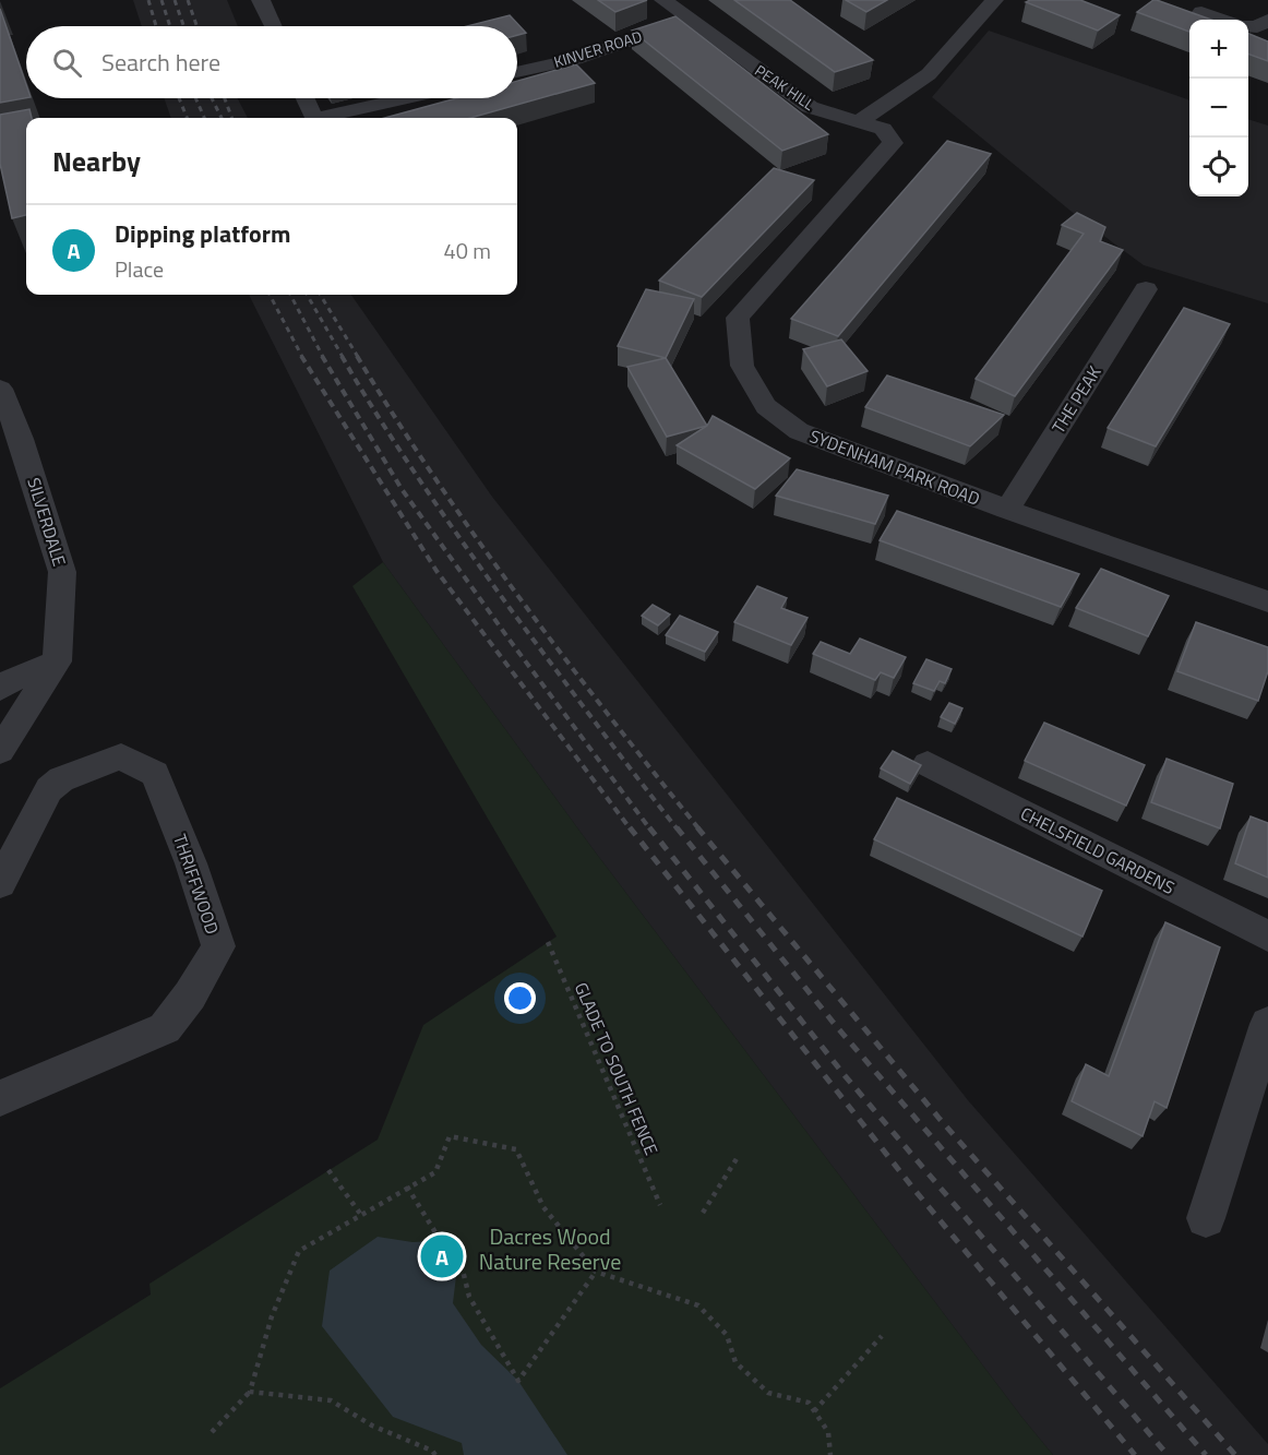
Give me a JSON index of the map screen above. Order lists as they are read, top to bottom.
{
  "streets": {
    "street": [
      "KINVER ROAD",
      "PEAK HILL",
      "THE PEAK",
      "SYDENHAM PARK ROAD",
      "SILVERDALE",
      "CHELSFIELD GARDENS",
      "THRIFFWOOD"
    ],
    "path": ["GLADE TO SOUTH FENCE"]
  },
  "crossings": [
    ["KINVER ROAD", "PEAK HILL"],
    ["PEAK HILL", "SYDENHAM PARK ROAD"],
    ["THE PEAK", "SYDENHAM PARK ROAD"]
  ],
  "parks": ["Dacres Wood Nature Reserve"],
  "page": {
    "map_buttons": ["+", "−"],
    "search": "Search here",
    "heading": "Nearby",
    "list": [
      {
        "mark": "A",
        "name": "Dipping platform",
        "note": "Place",
        "value": "40 m"
      }
    ],
    "pins": "A"
  }
}
